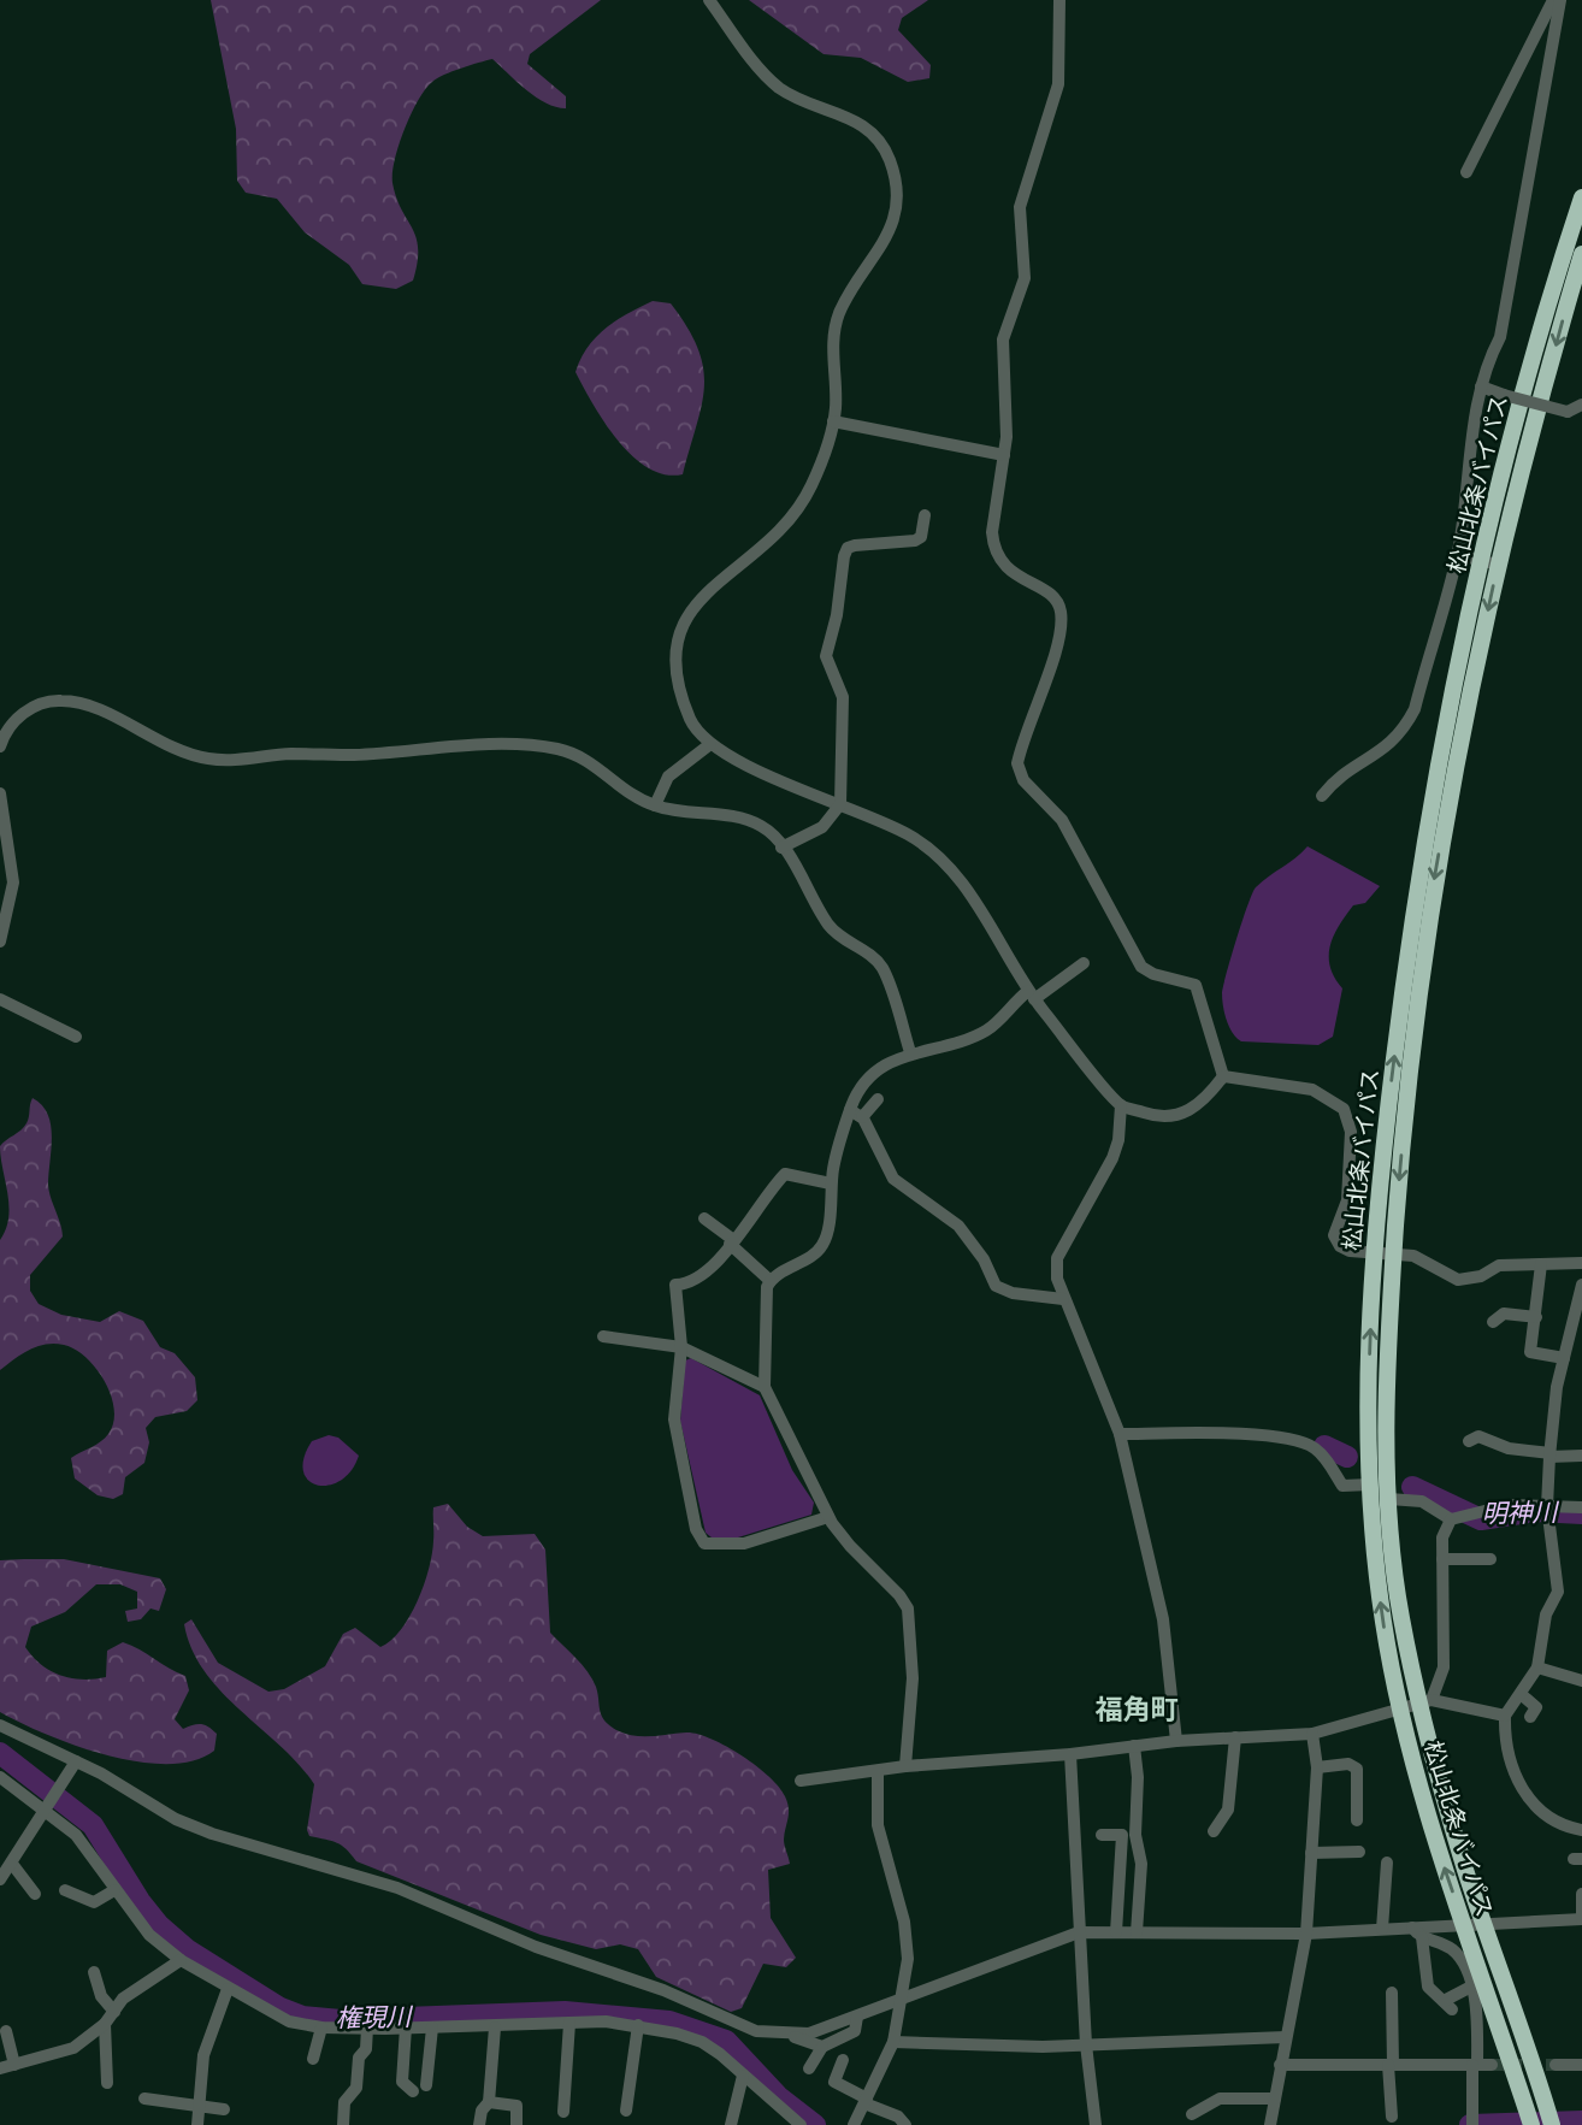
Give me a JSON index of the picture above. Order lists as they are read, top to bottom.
{
  "streets": {
    "highway": ["松山北条バイパス"]
  },
  "districts": ["福角町"],
  "water": ["明神川", "権現川"]
}
